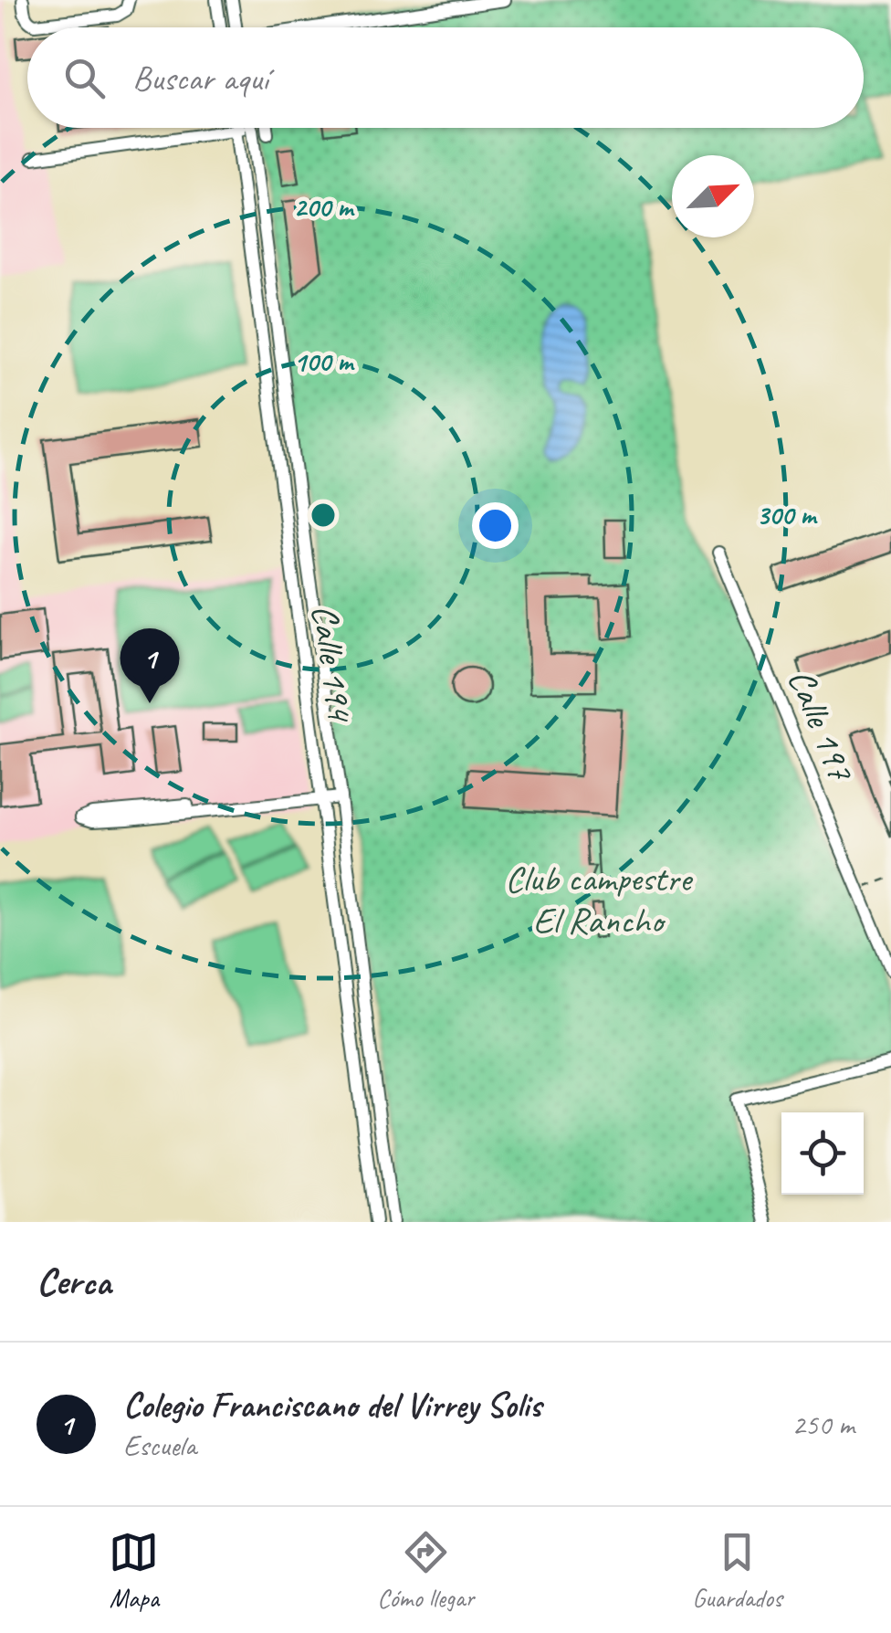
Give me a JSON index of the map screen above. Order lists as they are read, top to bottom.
{
  "streets": {
    "street": ["Calle 194", "Calle 197"]
  },
  "parks": ["Club campestre El Rancho"],
  "north": "top right",
  "page": {
    "search": "Buscar aquí",
    "pins": "1",
    "heading": "Cerca",
    "list": [
      {
        "mark": "1",
        "name": "Colegio Franciscano del Virrey Solis",
        "note": "Escuela",
        "value": "250 m"
      }
    ],
    "nav": ["Mapa", "Cómo llegar", "Guardados"]
  },
  "rings": ["200 m", "100 m", "300 m"]
}
